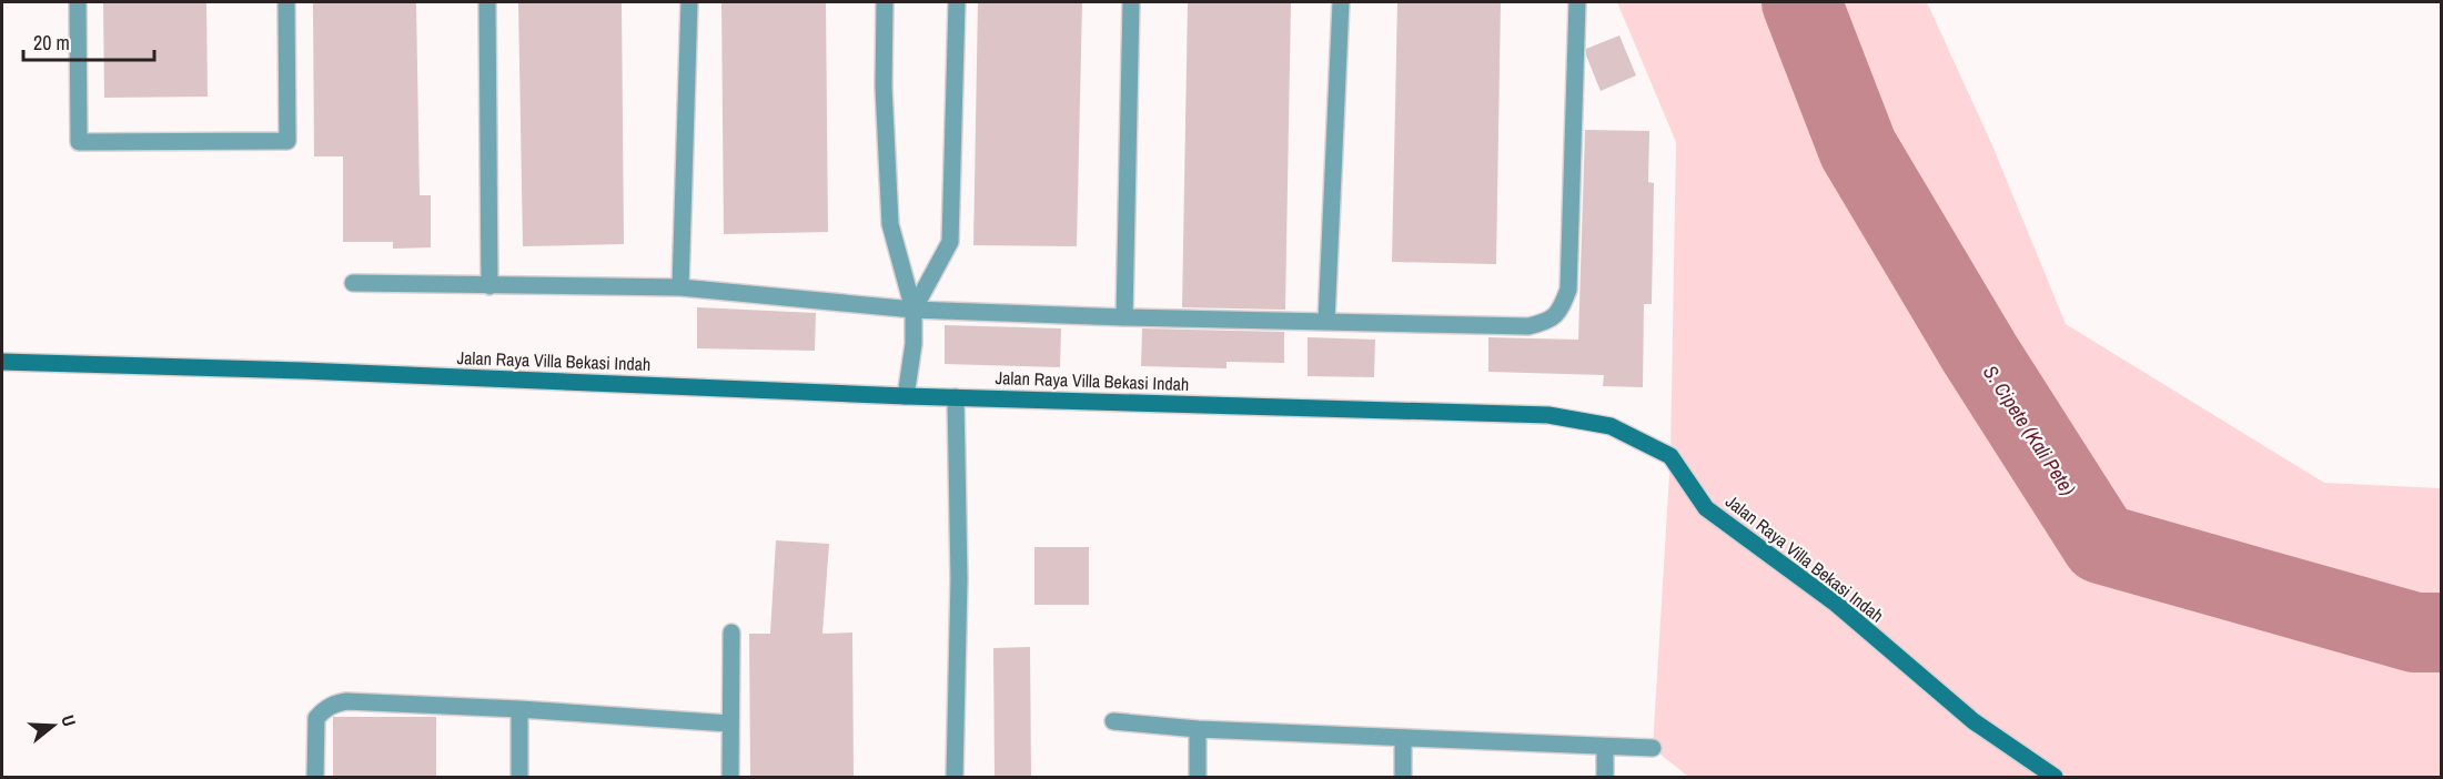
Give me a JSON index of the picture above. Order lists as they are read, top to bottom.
{
  "streets": {
    "main road": ["Jalan Raya Villa Bekasi Indah"]
  },
  "water": ["S. Cipete (Kali Pete)"],
  "scale_bar": "20 m",
  "north": "right"
}
